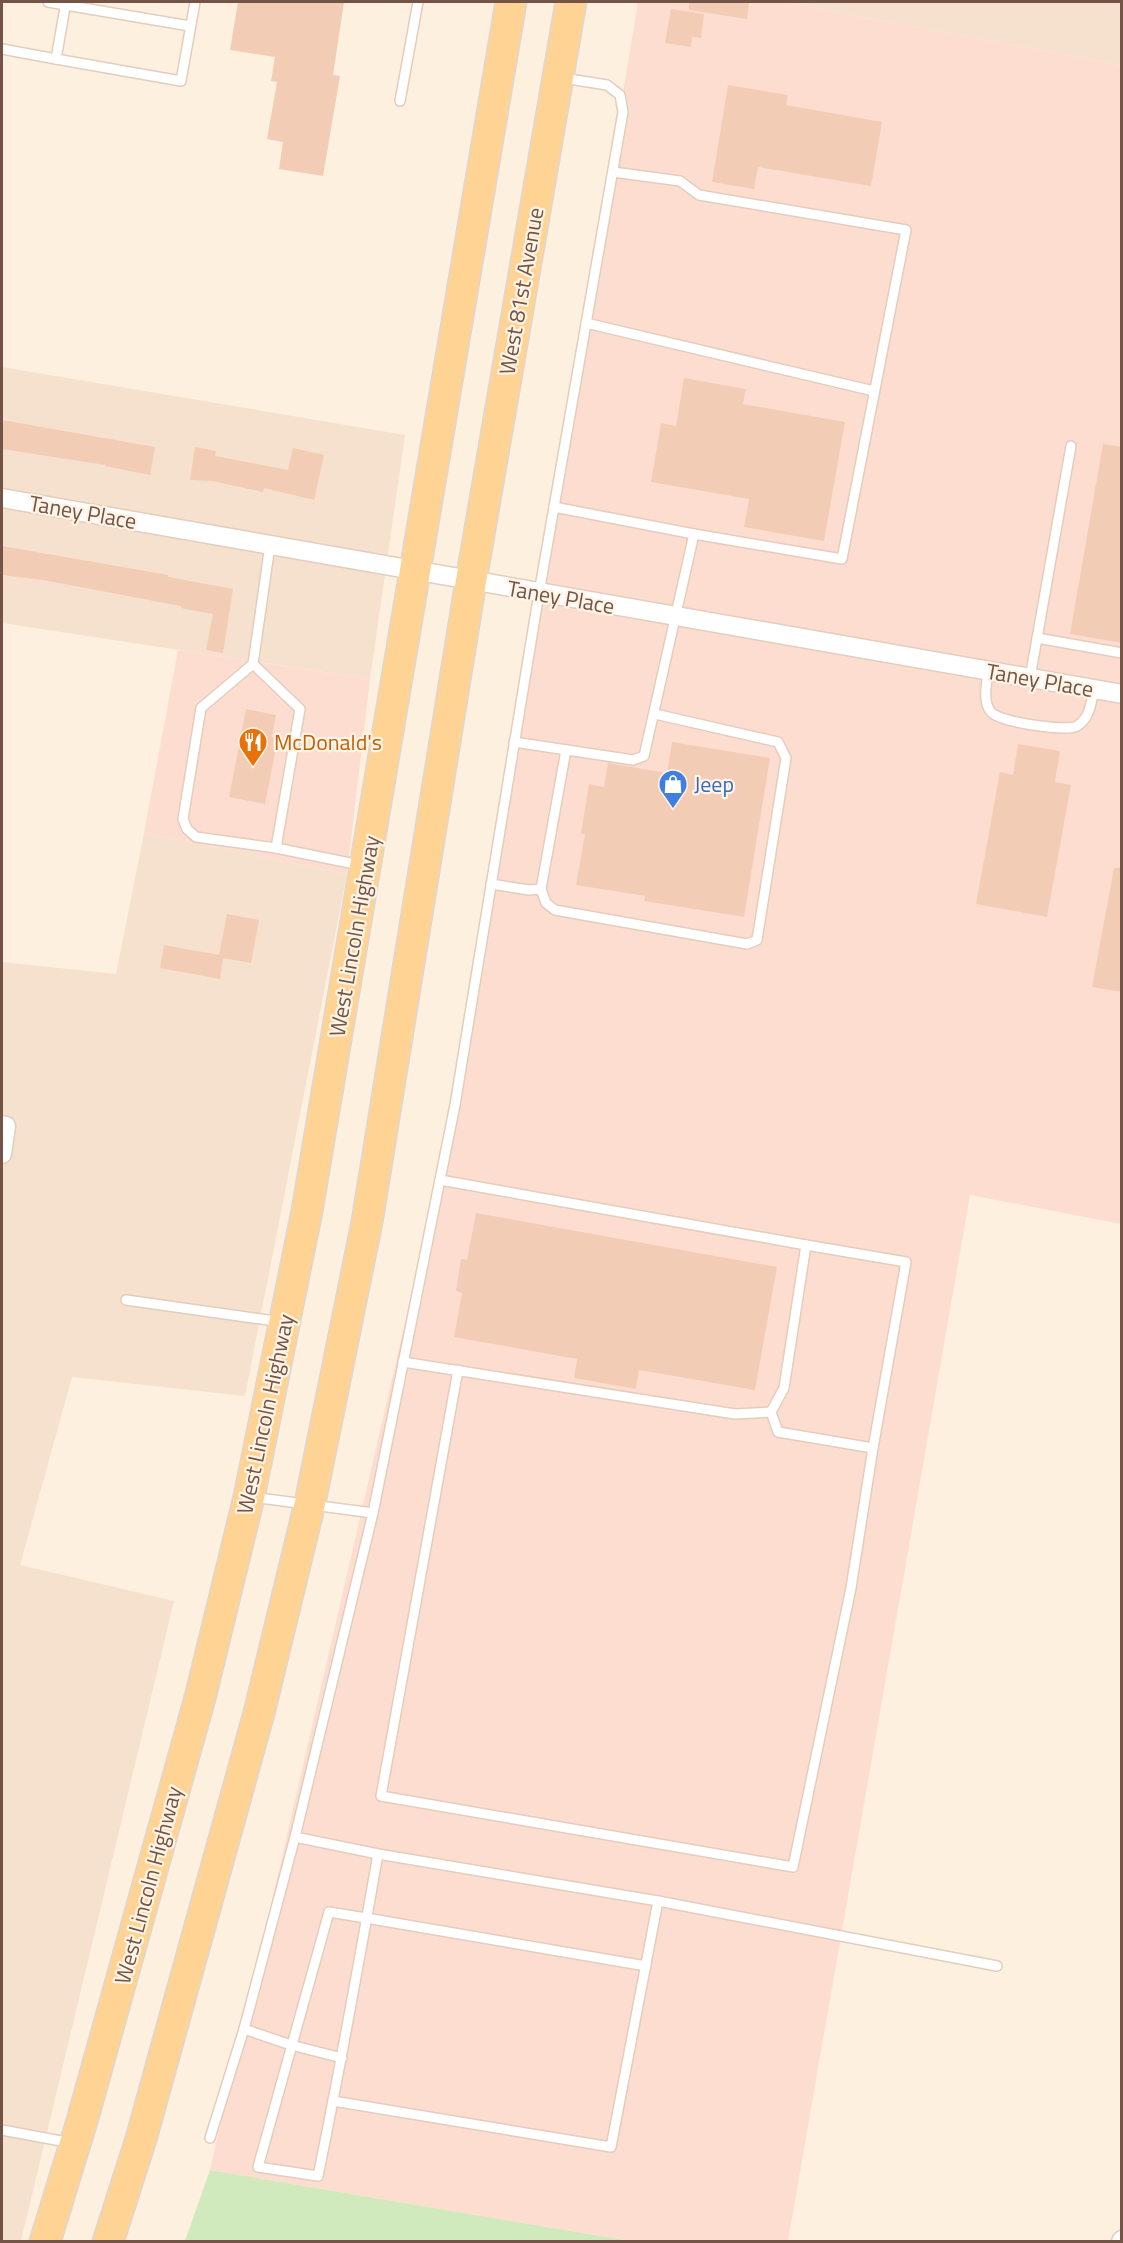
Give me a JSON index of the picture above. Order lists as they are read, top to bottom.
{
  "streets": {
    "main road": ["West 81st Avenue", "West Lincoln Highway"],
    "street": ["Taney Place"]
  },
  "crossings": [
    ["West 81st Avenue", "Taney Place"],
    ["Taney Place", "West Lincoln Highway"]
  ],
  "places": {
    "restaurant": ["McDonald's"],
    "shop": ["Jeep"]
  }
}
